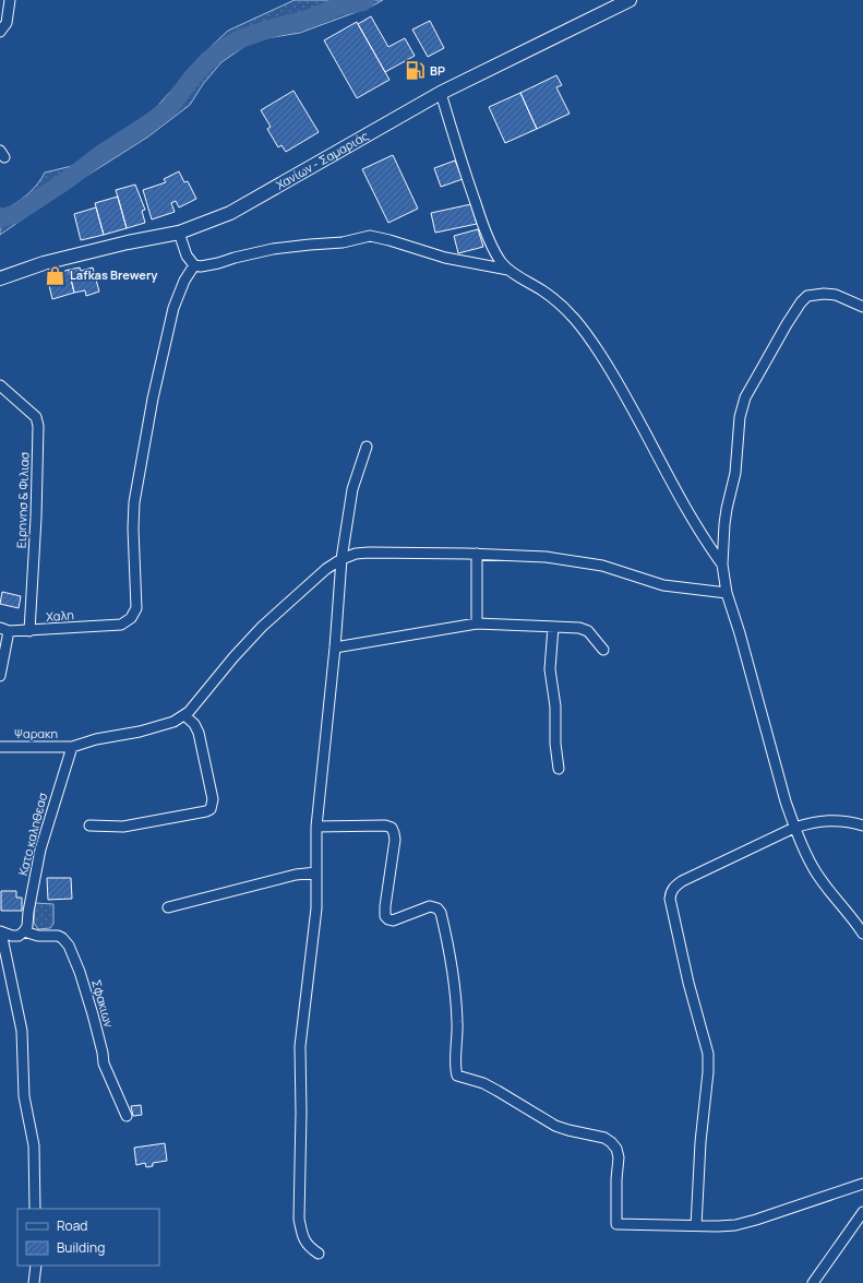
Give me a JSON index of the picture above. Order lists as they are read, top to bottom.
{
  "streets": {
    "main road": ["Χανίων - Σαμαριάς"],
    "street": [
      "Ειρηνησ & Φιλιασ",
      "Χαλη",
      "Ψαρακη",
      "Κατο καληθεασ",
      "Σφακιων"
    ]
  },
  "crossings": [
    ["Ειρηνησ & Φιλιασ", "Χαλη"],
    ["Ψαρακη", "Κατο καληθεασ"],
    ["Κατο καληθεασ", "Σφακιων"]
  ],
  "places": {
    "fuel station": ["BP"],
    "shop": ["Lafkas Brewery"]
  },
  "legend": ["Road", "Building"]
}
